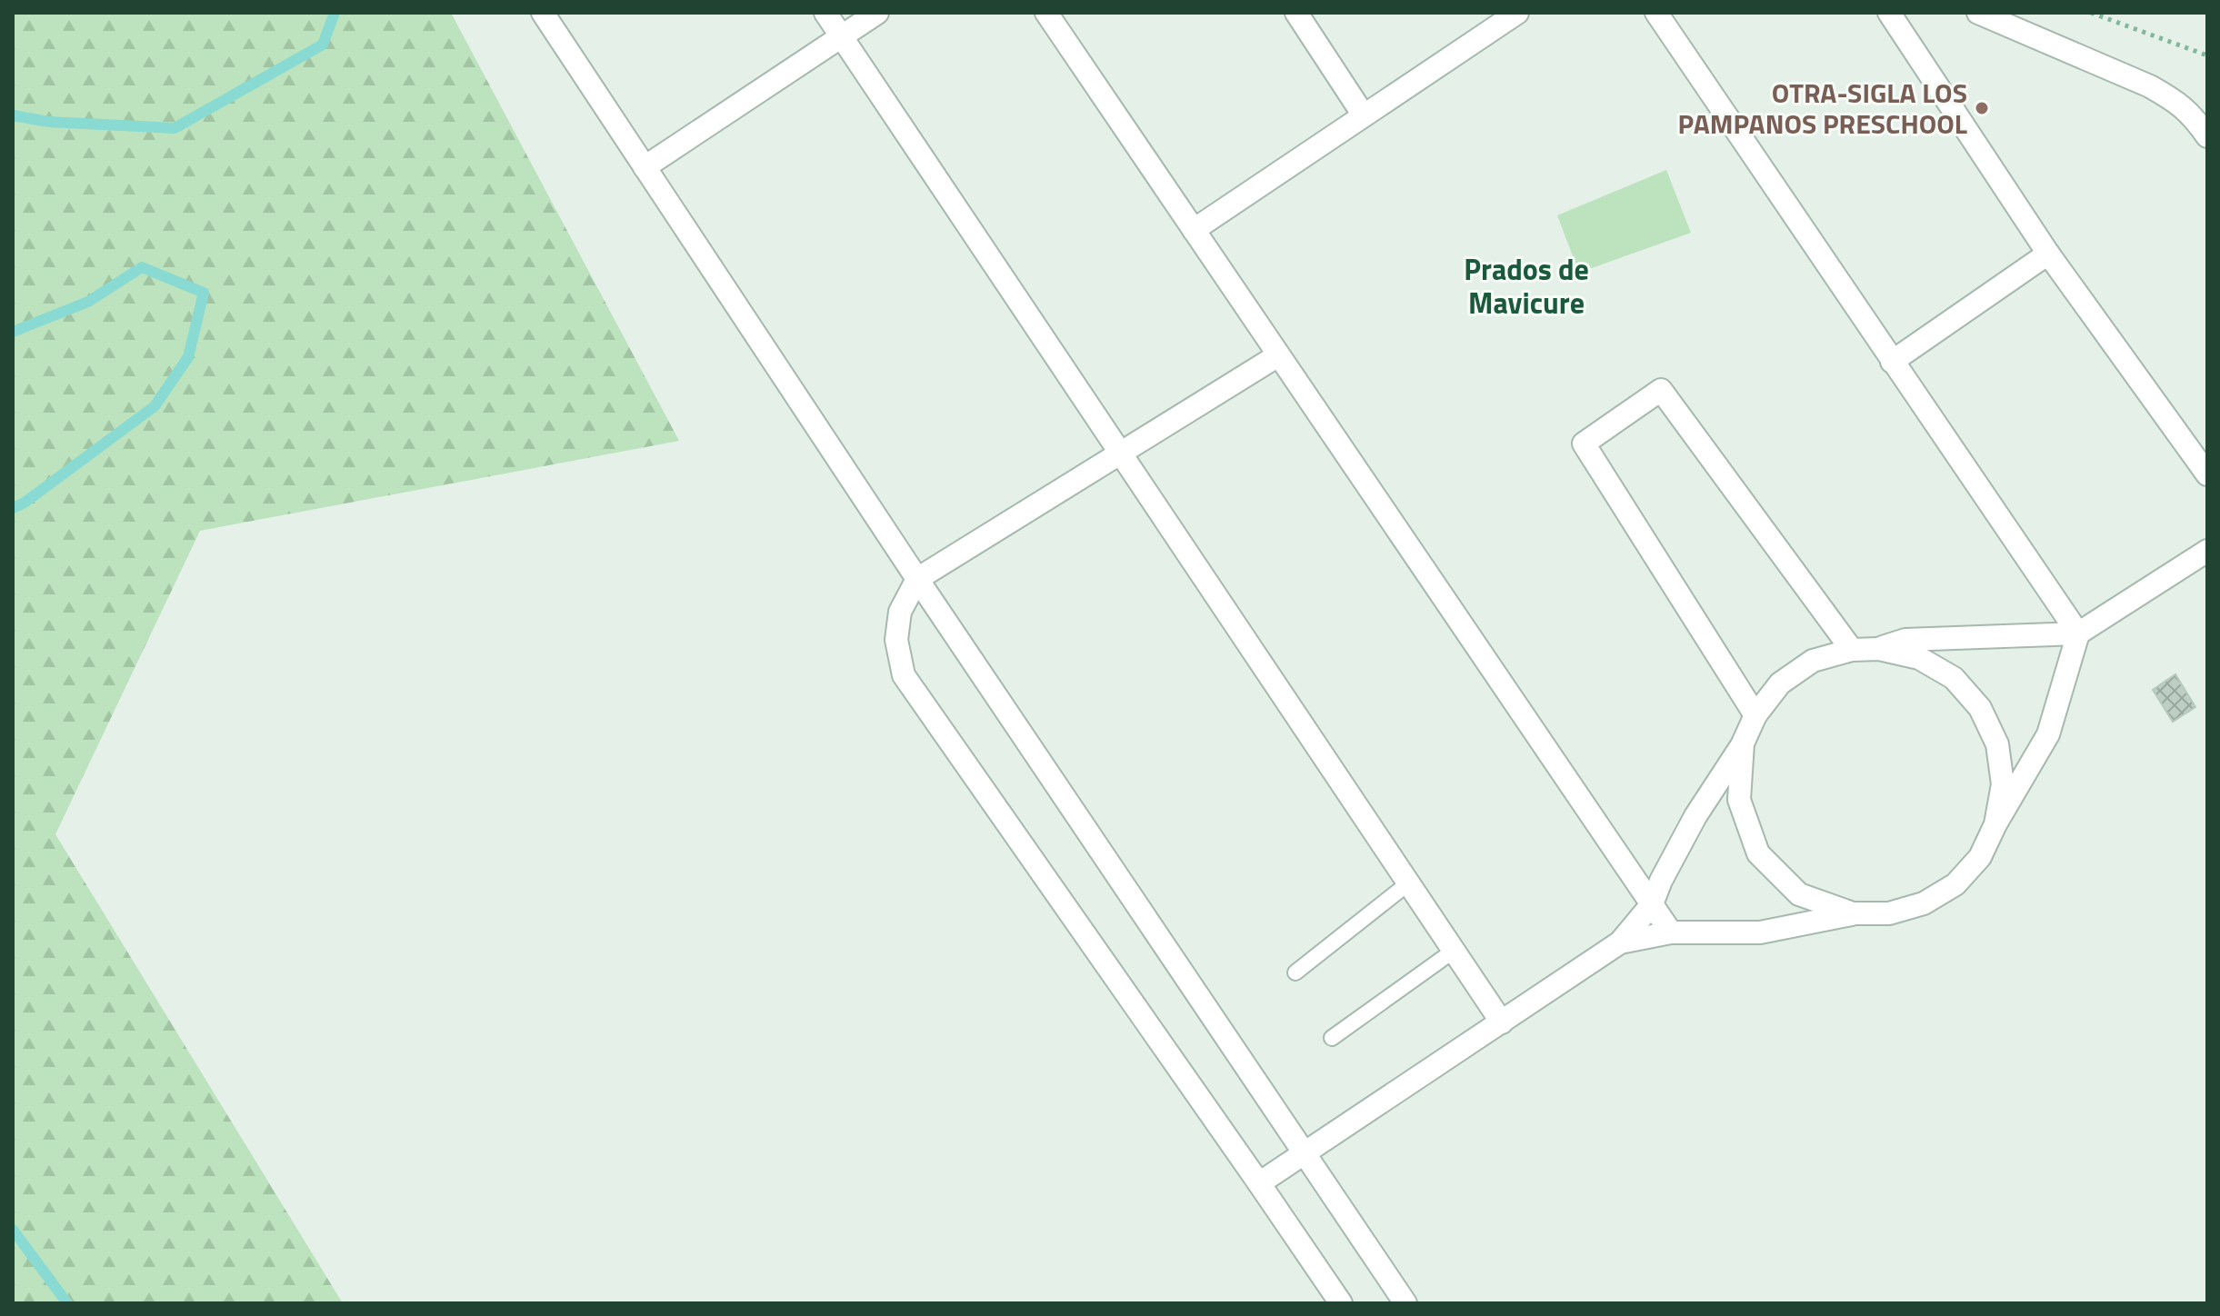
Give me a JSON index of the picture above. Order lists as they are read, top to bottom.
{
  "districts": ["Prados de Mavicure"],
  "places": ["OTRA-SIGLA LOS PAMPANOS PRESCHOOL"]
}
